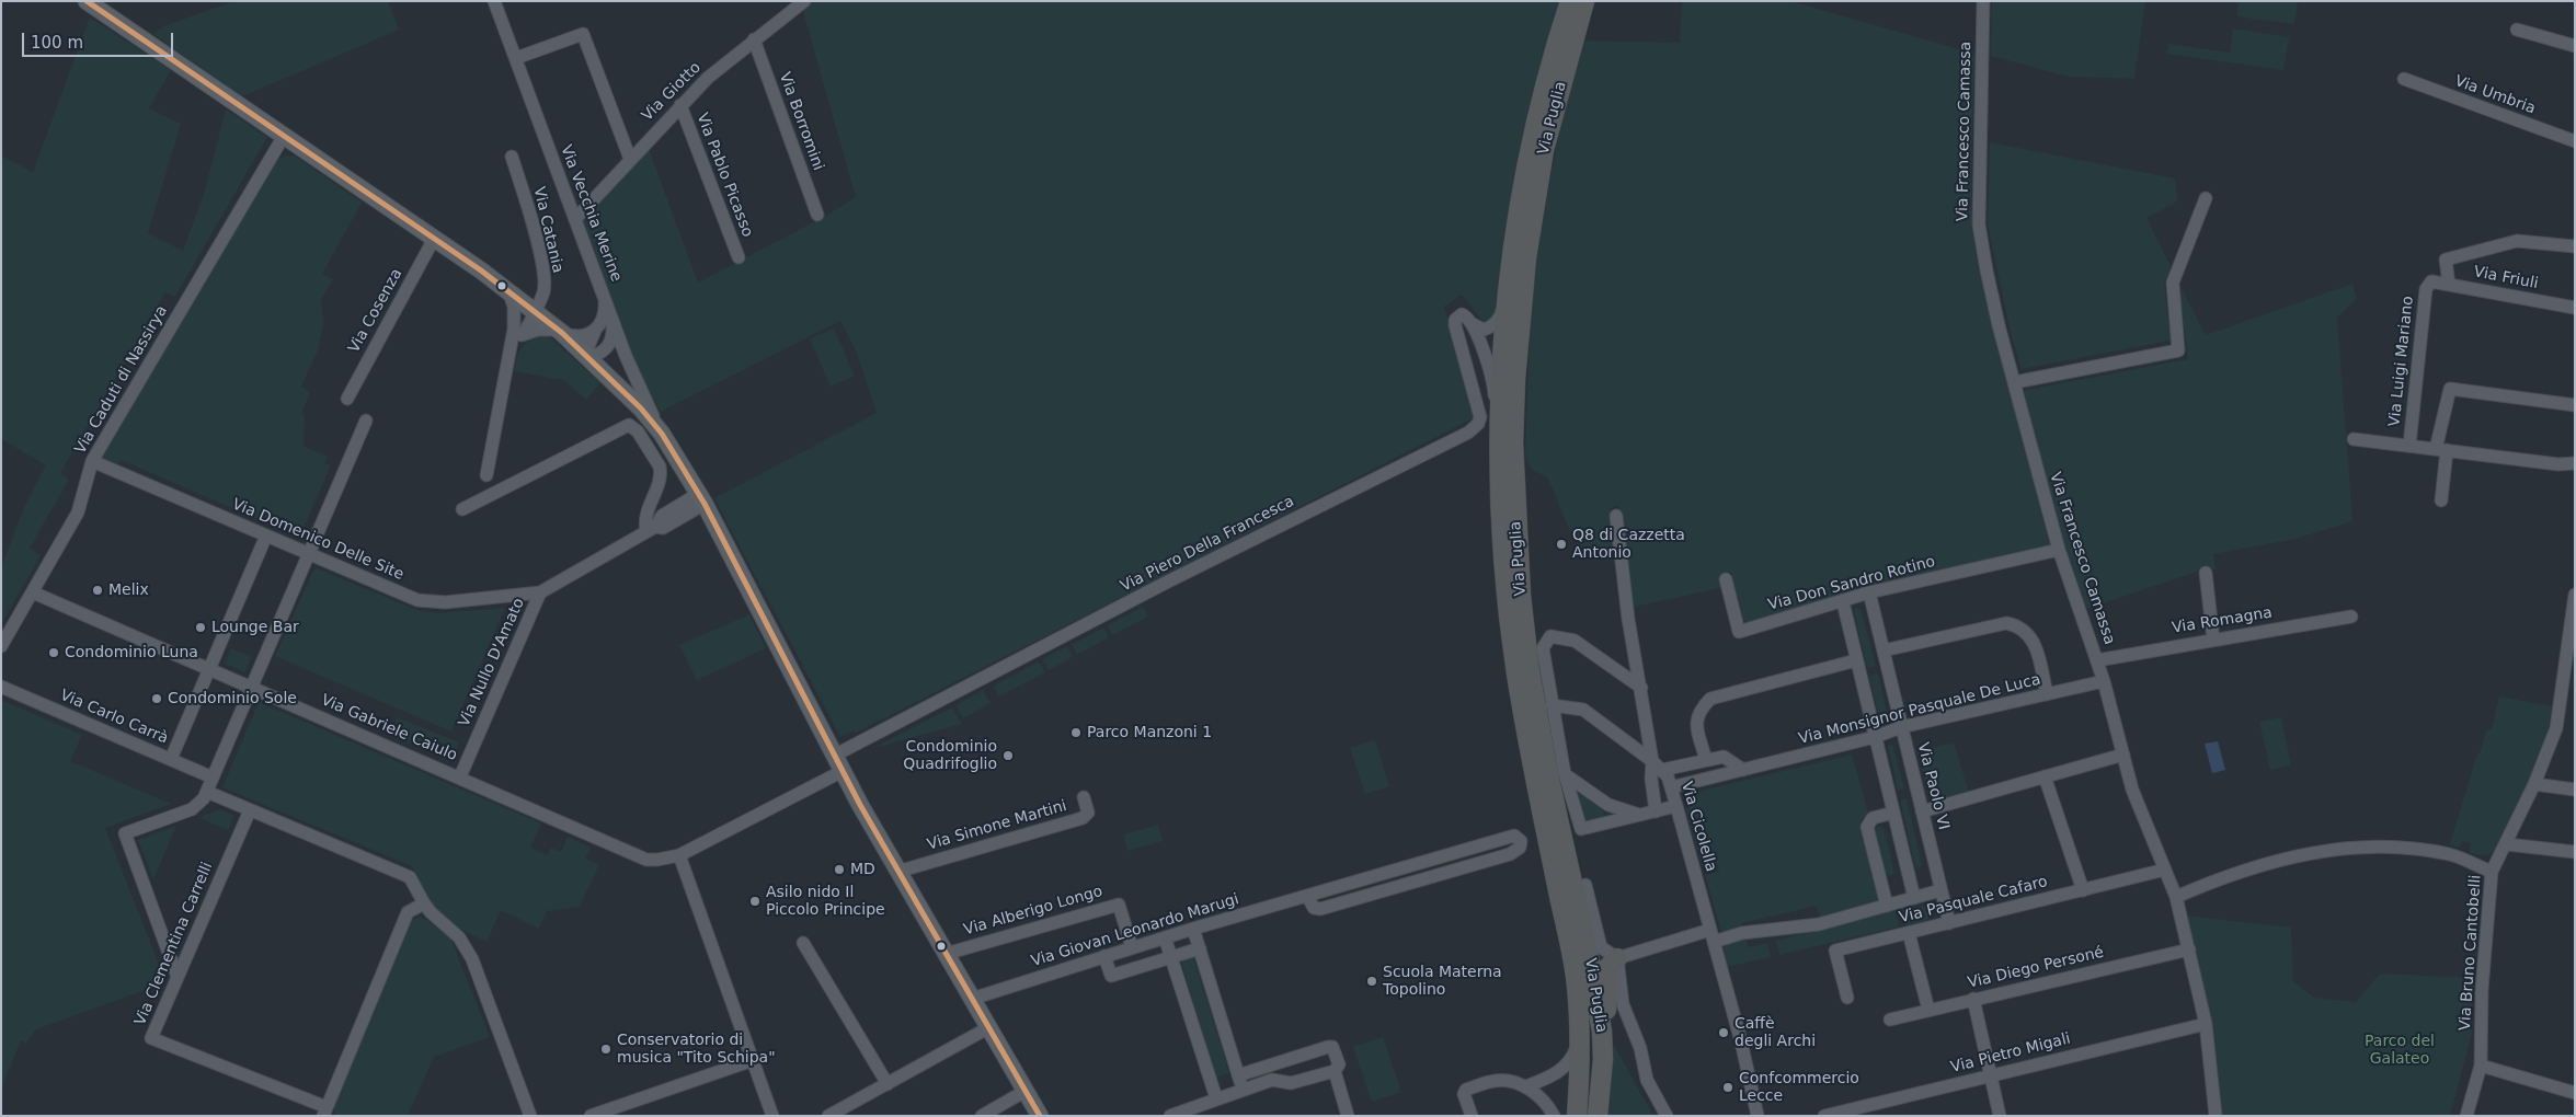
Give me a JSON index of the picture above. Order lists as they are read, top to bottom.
{
  "streets": {
    "highway": ["Via Puglia"],
    "street": [
      "Via Giotto",
      "Via Umbria",
      "Via Borromini",
      "Via Francesco Camassa",
      "Via Pablo Picasso",
      "Via Vecchia Merine",
      "Via Catania",
      "Via Friuli",
      "Via Cosenza",
      "Via Luigi Mariano",
      "Via Caduti di Nassirya",
      "Via Domenico Delle Site",
      "Via Piero Della Francesca",
      "Via Don Sandro Rotino",
      "Via Romagna",
      "Via Nullo D'Amato",
      "Via Monsignor Pasquale De Luca",
      "Via Carlo Carrà",
      "Via Gabriele Caiulo",
      "Via Paolo VI",
      "Via Simone Martini",
      "Via Cicolella",
      "Via Pasquale Cafaro",
      "Via Alberigo Longo",
      "Via Giovan Leonardo Marugi",
      "Via Clementina Carrelli",
      "Via Bruno Cantobelli",
      "Via Diego Personé",
      "Via Pietro Migali"
    ]
  },
  "crossings": [
    ["Via Giotto", "Via Borromini"],
    ["Via Giotto", "Via Pablo Picasso"],
    ["Via Giotto", "Via Vecchia Merine"],
    ["Via Puglia", "Via Piero Della Francesca"],
    ["Via Francesco Camassa", "Via Don Sandro Rotino"],
    ["Via Francesco Camassa", "Via Romagna"],
    ["Via Francesco Camassa", "Via Monsignor Pasquale De Luca"],
    ["Via Francesco Camassa", "Via Pasquale Cafaro"],
    ["Via Francesco Camassa", "Via Diego Personé"],
    ["Via Francesco Camassa", "Via Pietro Migali"],
    ["Via Friuli", "Via Luigi Mariano"],
    ["Via Caduti di Nassirya", "Via Domenico Delle Site"],
    ["Via Caduti di Nassirya", "Via Gabriele Caiulo"],
    ["Via Domenico Delle Site", "Via Nullo D'Amato"],
    ["Via Don Sandro Rotino", "Via Paolo VI"],
    ["Via Nullo D'Amato", "Via Gabriele Caiulo"],
    ["Via Monsignor Pasquale De Luca", "Via Paolo VI"],
    ["Via Monsignor Pasquale De Luca", "Via Cicolella"],
    ["Via Paolo VI", "Via Pasquale Cafaro"],
    ["Via Alberigo Longo", "Via Giovan Leonardo Marugi"]
  ],
  "parks": ["Parco del Galateo"],
  "places": [
    "Q8 di Cazzetta Antonio",
    "Melix",
    "Lounge Bar",
    "Condominio Luna",
    "Condominio Sole",
    "Parco Manzoni 1",
    "Condominio Quadrifoglio",
    "MD",
    "Asilo nido Il Piccolo Principe",
    "Scuola Materna Topolino",
    "Caffè degli Archi",
    "Conservatorio di musica \"Tito Schipa\"",
    "Confcommercio Lecce"
  ],
  "scale_bar": "100 m"
}
